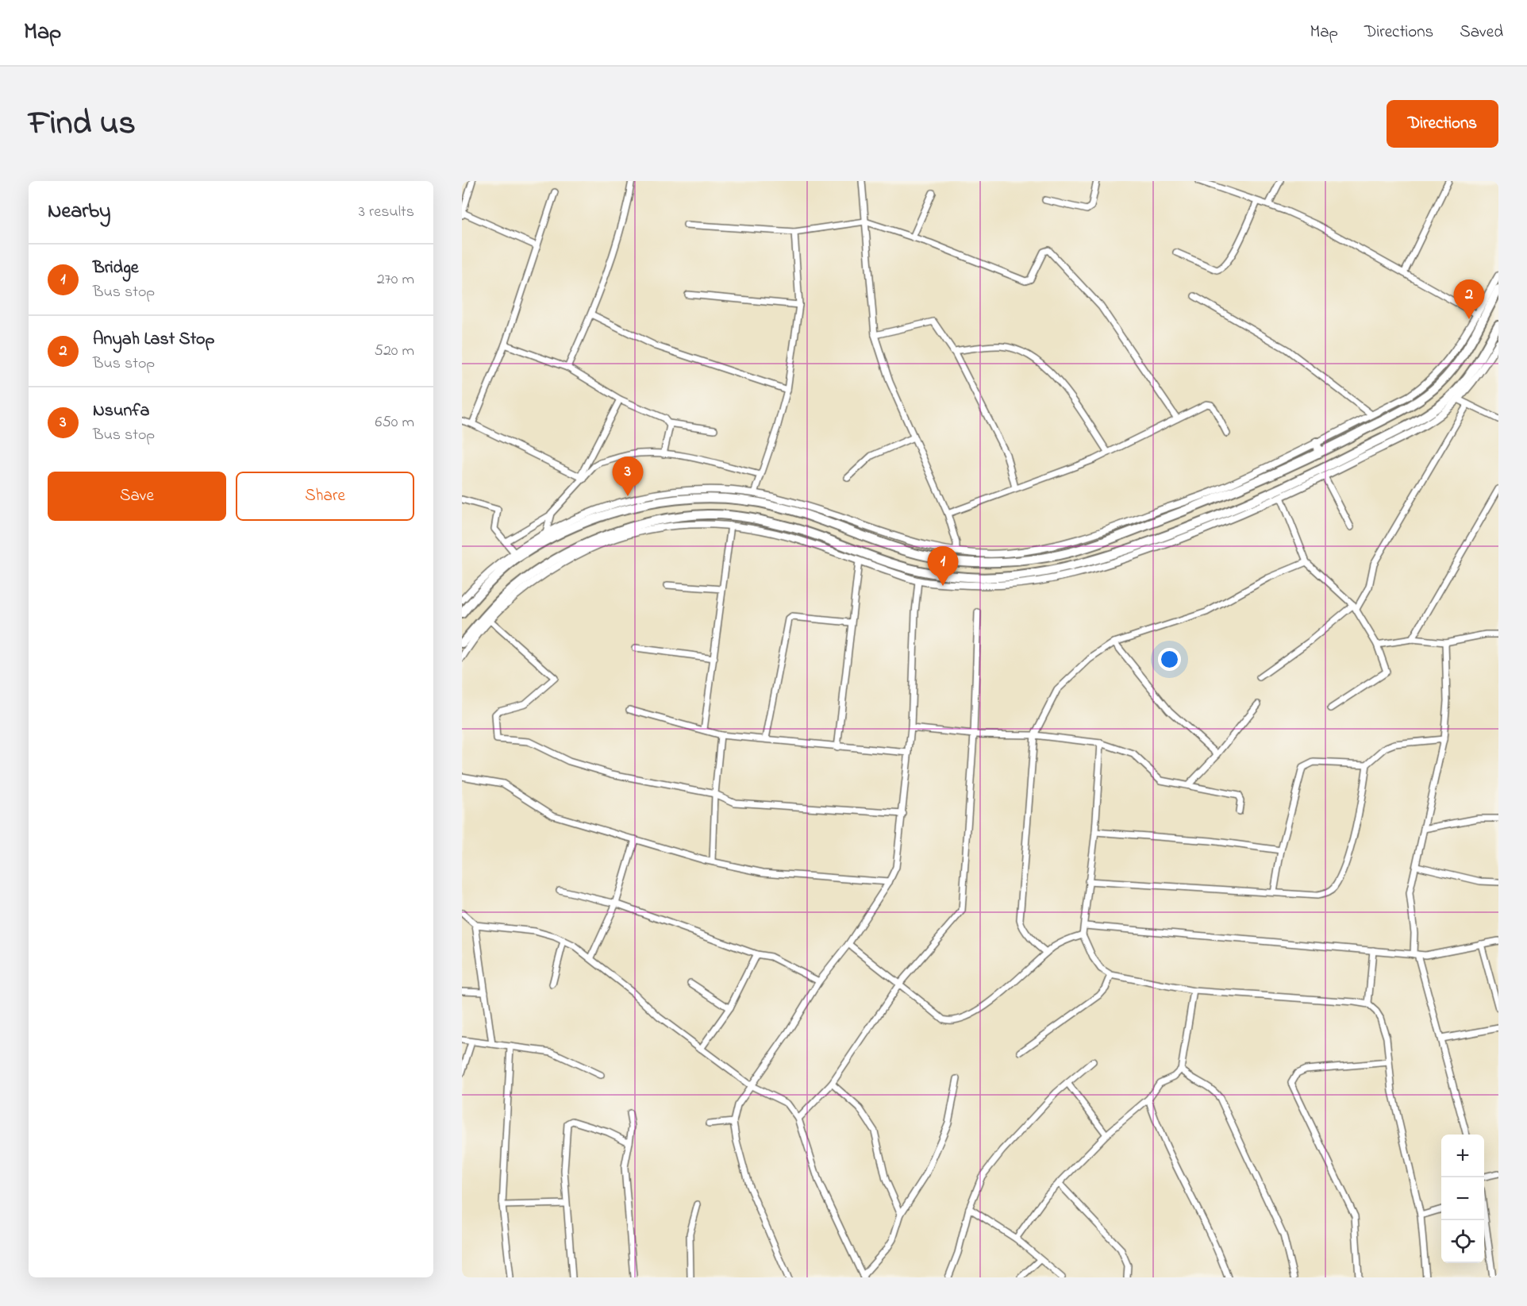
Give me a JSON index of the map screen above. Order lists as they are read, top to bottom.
{
  "page": {
    "header": "Map",
    "nav": ["Map", "Directions", "Saved"],
    "title": "Find us",
    "buttons": [
      "Directions",
      ["Save", "Share"]
    ],
    "heading": ["Nearby", "3 results"],
    "list": [
      {
        "mark": "1",
        "name": "Bridge",
        "note": "Bus stop",
        "value": "270 m"
      },
      {
        "mark": "2",
        "name": "Anyah Last Stop",
        "note": "Bus stop",
        "value": "520 m"
      },
      {
        "mark": "3",
        "name": "Nsunfa",
        "note": "Bus stop",
        "value": "650 m"
      }
    ],
    "pins": ["2", "3", "1"],
    "map_buttons": ["+", "−"]
  }
}
